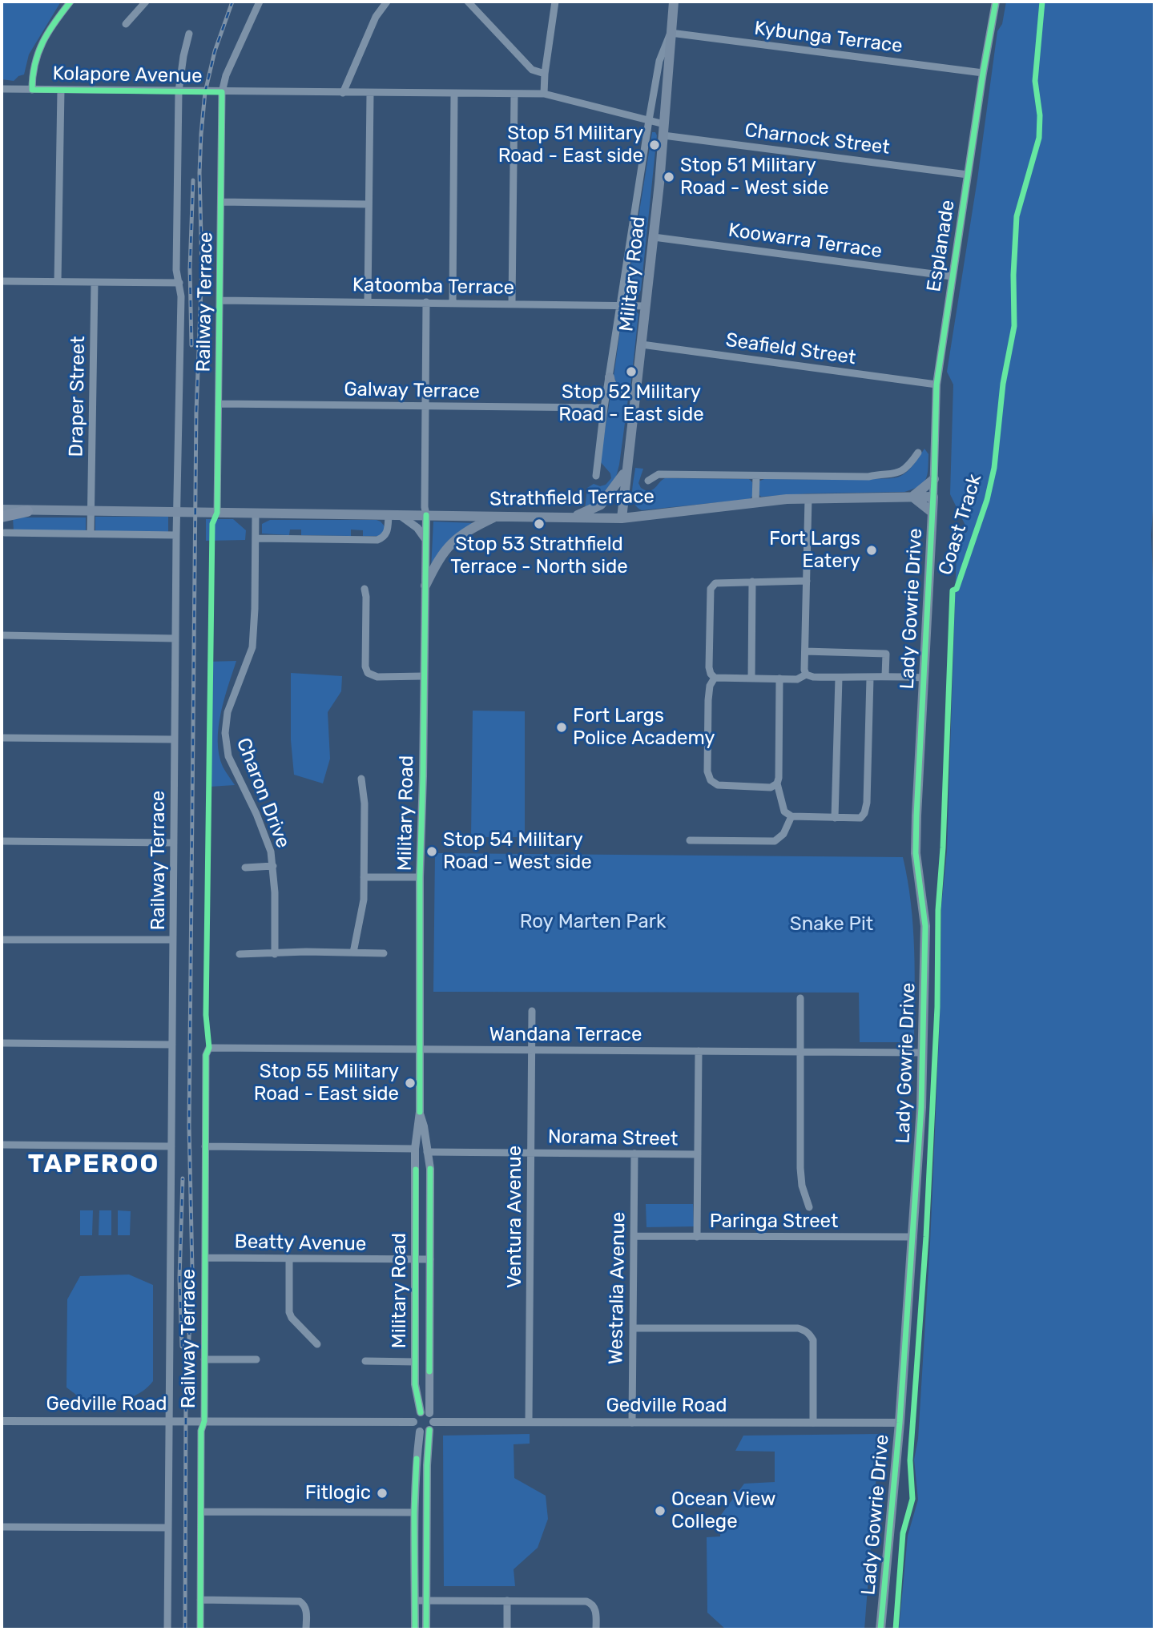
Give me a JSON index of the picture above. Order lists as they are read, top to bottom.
{
  "streets": {
    "main road": ["Military Road", "Strathfield Terrace", "Lady Gowrie Drive"],
    "street": [
      "Kybunga Terrace",
      "Kolapore Avenue",
      "Charnock Street",
      "Koowarra Terrace",
      "Esplanade",
      "Katoomba Terrace",
      "Railway Terrace",
      "Seafield Street",
      "Galway Terrace",
      "Draper Street",
      "Charon Drive",
      "Wandana Terrace",
      "Norama Street",
      "Ventura Avenue",
      "Paringa Street",
      "Beatty Avenue",
      "Westralia Avenue",
      "Gedville Road"
    ],
    "cycle path": ["Coast Track"]
  },
  "crossings": [
    ["Kybunga Terrace", "Esplanade"],
    ["Kybunga Terrace", "Military Road"],
    ["Kolapore Avenue", "Military Road"],
    ["Kolapore Avenue", "Railway Terrace"],
    ["Charnock Street", "Esplanade"],
    ["Charnock Street", "Military Road"],
    ["Koowarra Terrace", "Esplanade"],
    ["Koowarra Terrace", "Military Road"],
    ["Esplanade", "Seafield Street"],
    ["Esplanade", "Strathfield Terrace"],
    ["Esplanade", "Lady Gowrie Drive"],
    ["Military Road", "Katoomba Terrace"],
    ["Military Road", "Seafield Street"],
    ["Military Road", "Galway Terrace"],
    ["Military Road", "Strathfield Terrace"],
    ["Military Road", "Wandana Terrace"],
    ["Military Road", "Norama Street"],
    ["Military Road", "Beatty Avenue"],
    ["Katoomba Terrace", "Railway Terrace"],
    ["Railway Terrace", "Galway Terrace"],
    ["Railway Terrace", "Strathfield Terrace"],
    ["Railway Terrace", "Wandana Terrace"],
    ["Railway Terrace", "Beatty Avenue"],
    ["Railway Terrace", "Gedville Road"],
    ["Draper Street", "Strathfield Terrace"],
    ["Strathfield Terrace", "Lady Gowrie Drive"],
    ["Strathfield Terrace", "Charon Drive"],
    ["Lady Gowrie Drive", "Wandana Terrace"],
    ["Lady Gowrie Drive", "Paringa Street"],
    ["Lady Gowrie Drive", "Gedville Road"],
    ["Wandana Terrace", "Ventura Avenue"],
    ["Norama Street", "Ventura Avenue"],
    ["Norama Street", "Westralia Avenue"],
    ["Ventura Avenue", "Gedville Road"],
    ["Paringa Street", "Westralia Avenue"],
    ["Westralia Avenue", "Gedville Road"]
  ],
  "districts": ["TAPEROO"],
  "parks": ["Roy Marten Park", "Snake Pit"],
  "places": [
    "Stop 51 Military Road - East side",
    "Stop 51 Military Road - West side",
    "Stop 52 Military Road - East side",
    "Stop 53 Strathfield Terrace - North side",
    "Fort Largs Eatery",
    "Fort Largs Police Academy",
    "Stop 54 Military Road - West side",
    "Stop 55 Military Road - East side",
    "Fitlogic",
    "Ocean View College"
  ]
}
